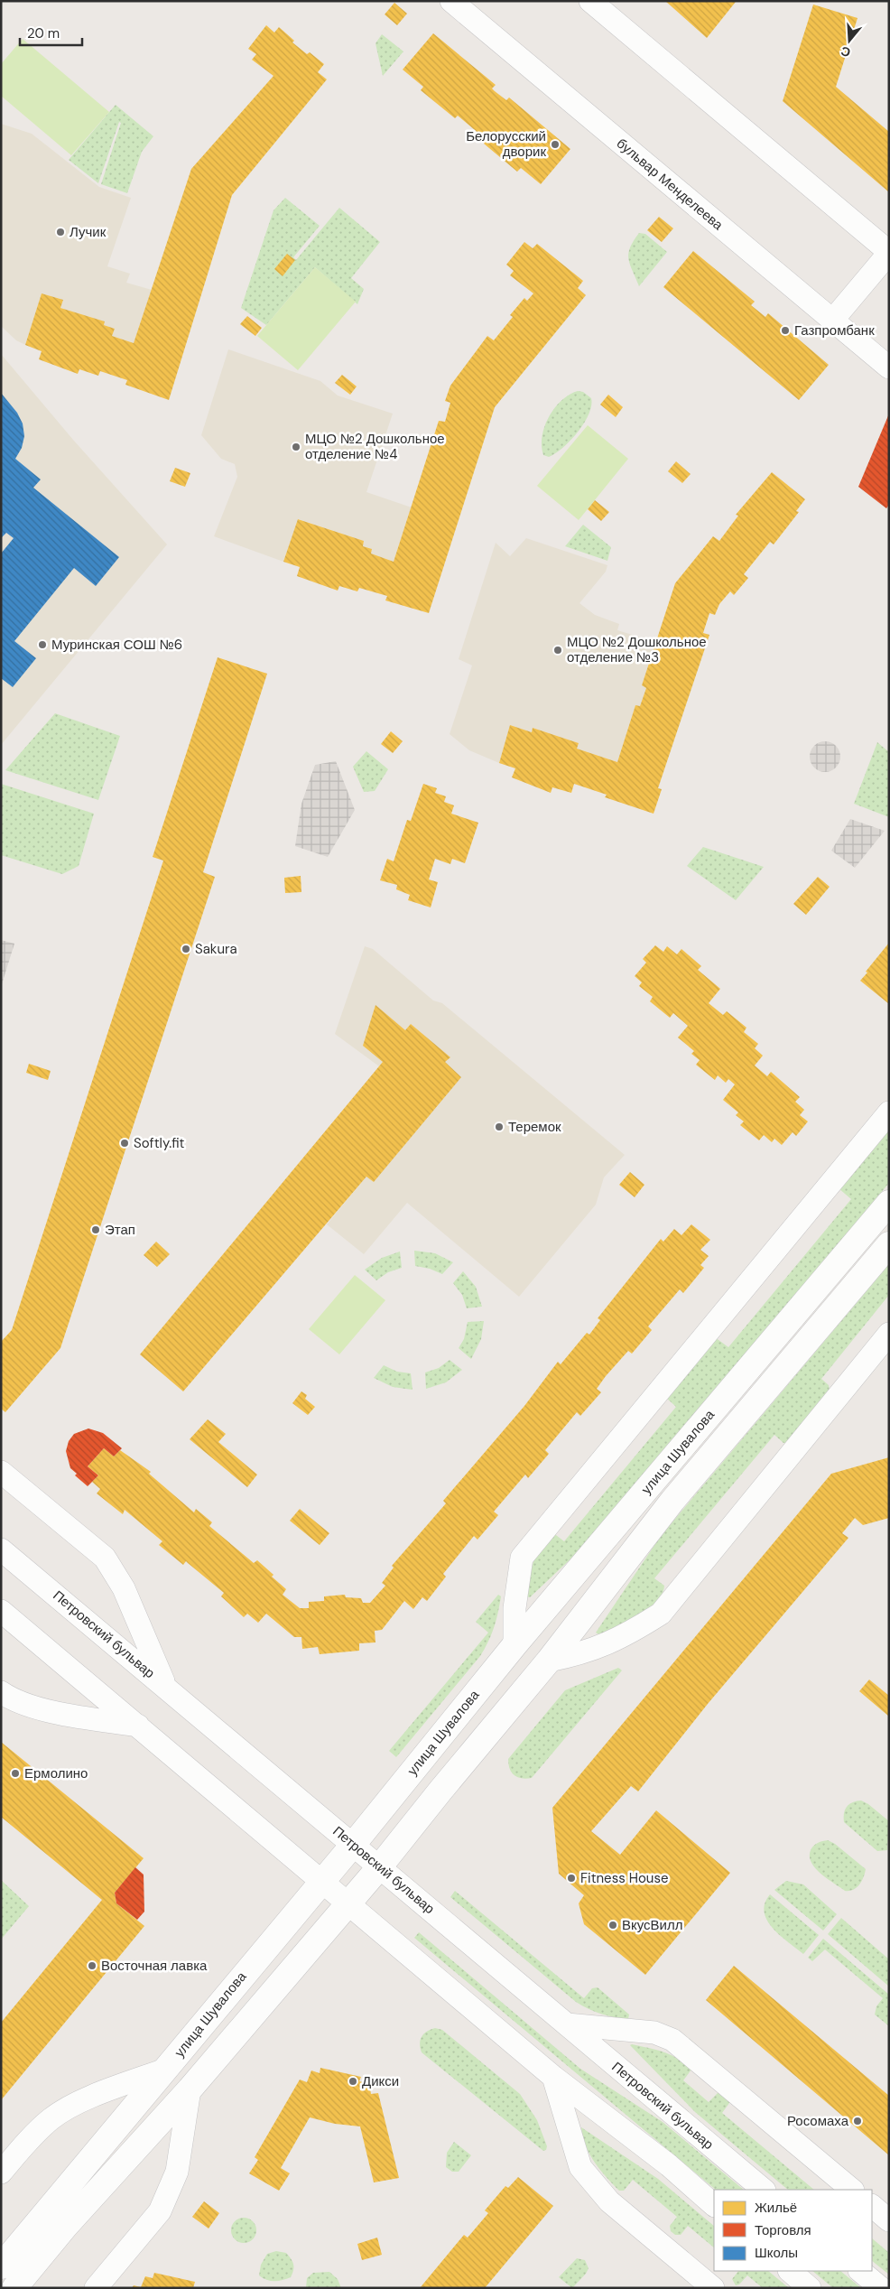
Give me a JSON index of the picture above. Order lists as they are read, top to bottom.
{
  "streets": {
    "street": ["бульвар Менделеева", "улица Шувалова", "Петровский бульвар"]
  },
  "crossings": [
    ["улица Шувалова", "Петровский бульвар"]
  ],
  "places": [
    "Белорусский дворик",
    "Лучик",
    "Газпромбанк",
    "МЦО №2 Дошкольное отделение №4",
    "Муринская СОШ №6",
    "МЦО №2 Дошкольное отделение №3",
    "Sakura",
    "Теремок",
    "Softly.fit",
    "Этап",
    "Ермолино",
    "Fitness House",
    "ВкусВилл",
    "Восточная лавка",
    "Дикси",
    "Росомаха"
  ],
  "legend": ["Жильё", "Торговля", "Школы"],
  "scale_bar": "20 m",
  "north": "bottom"
}
